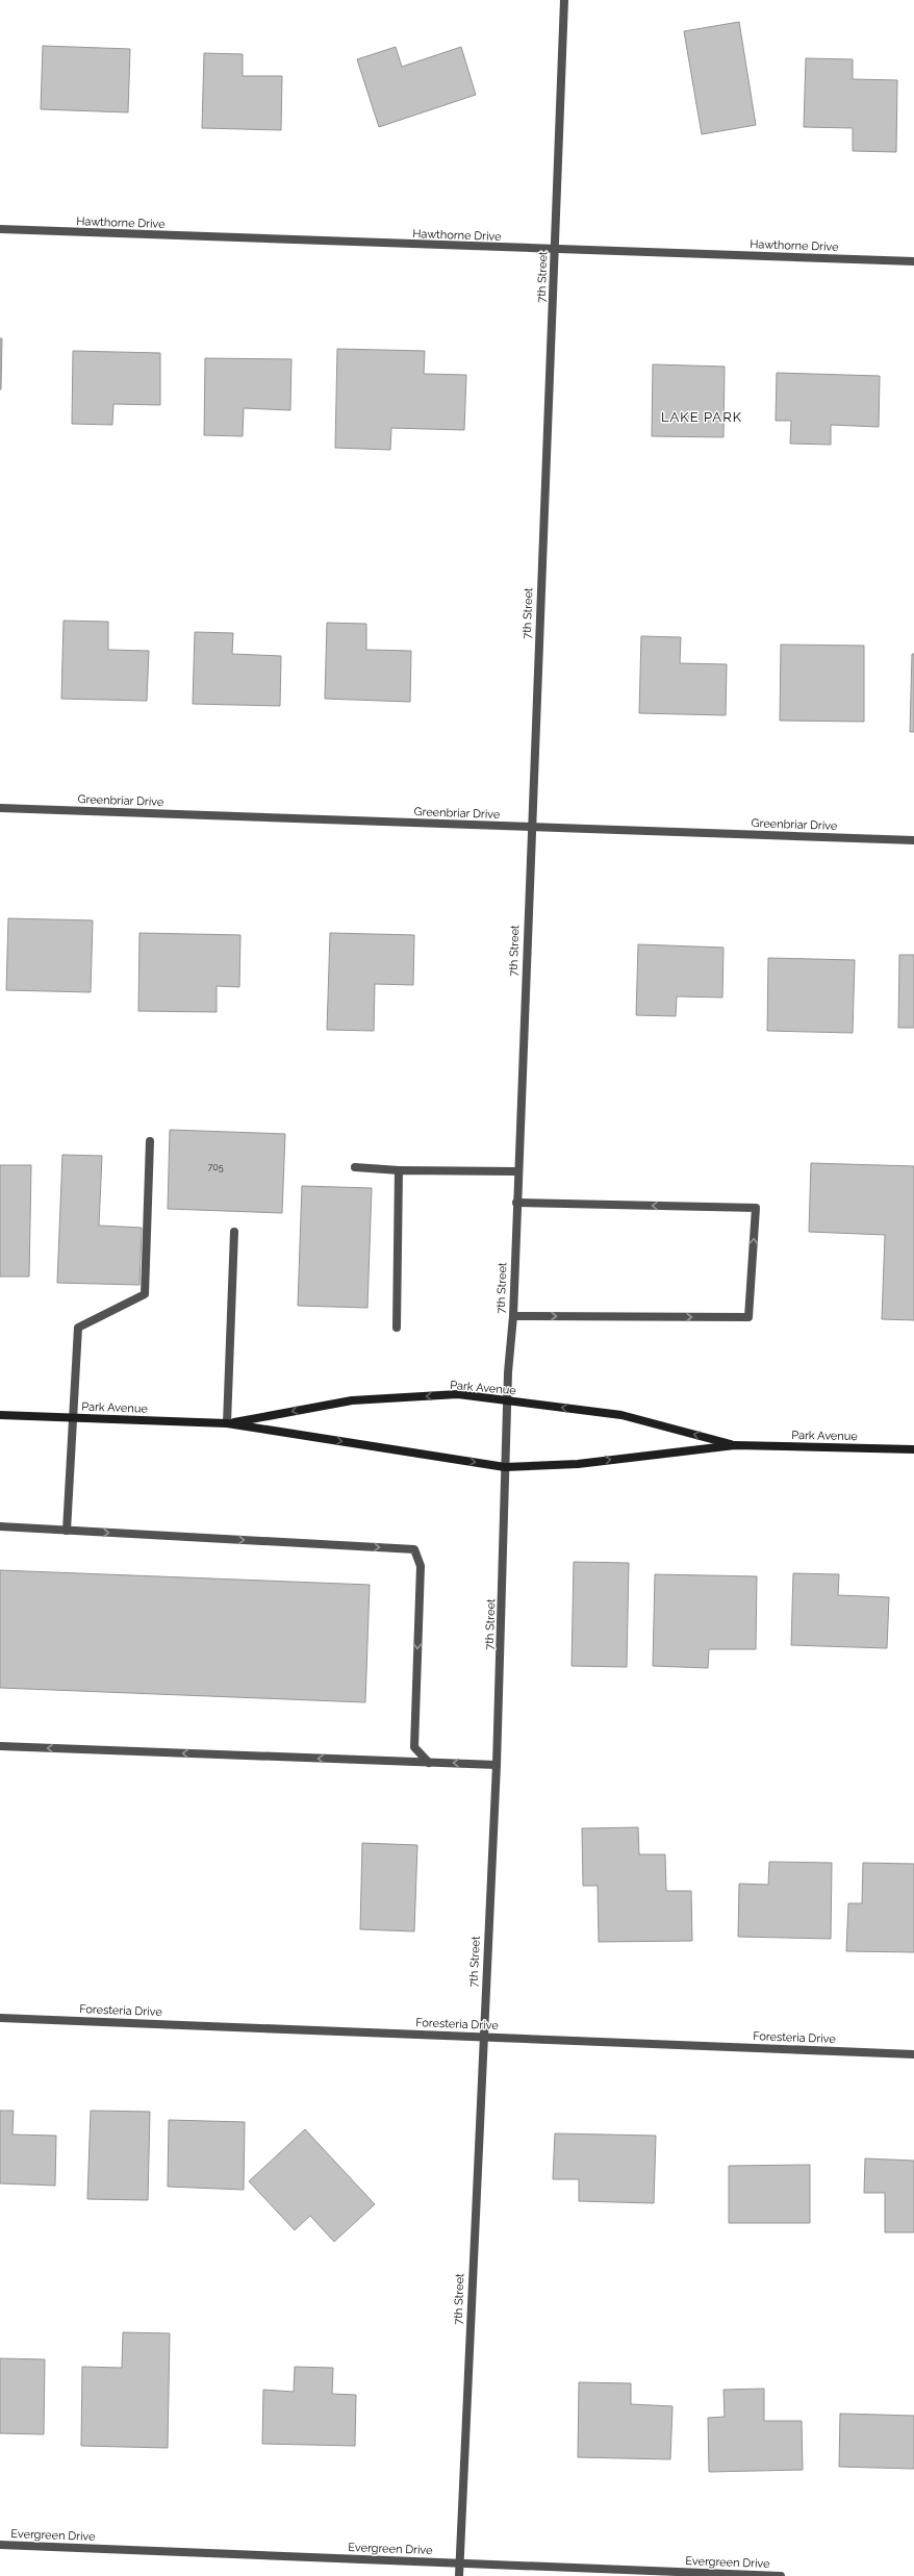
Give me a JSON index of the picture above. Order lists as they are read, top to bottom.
{
  "streets": {
    "street": [
      "Hawthorne Drive",
      "7th Street",
      "Greenbriar Drive",
      "Park Avenue",
      "Foresteria Drive",
      "Evergreen Drive"
    ]
  },
  "crossings": [
    ["Hawthorne Drive", "7th Street"],
    ["7th Street", "Greenbriar Drive"],
    ["7th Street", "Park Avenue"],
    ["7th Street", "Foresteria Drive"],
    ["7th Street", "Evergreen Drive"]
  ],
  "districts": ["LAKE PARK"],
  "house_numbers": ["705"]
}
